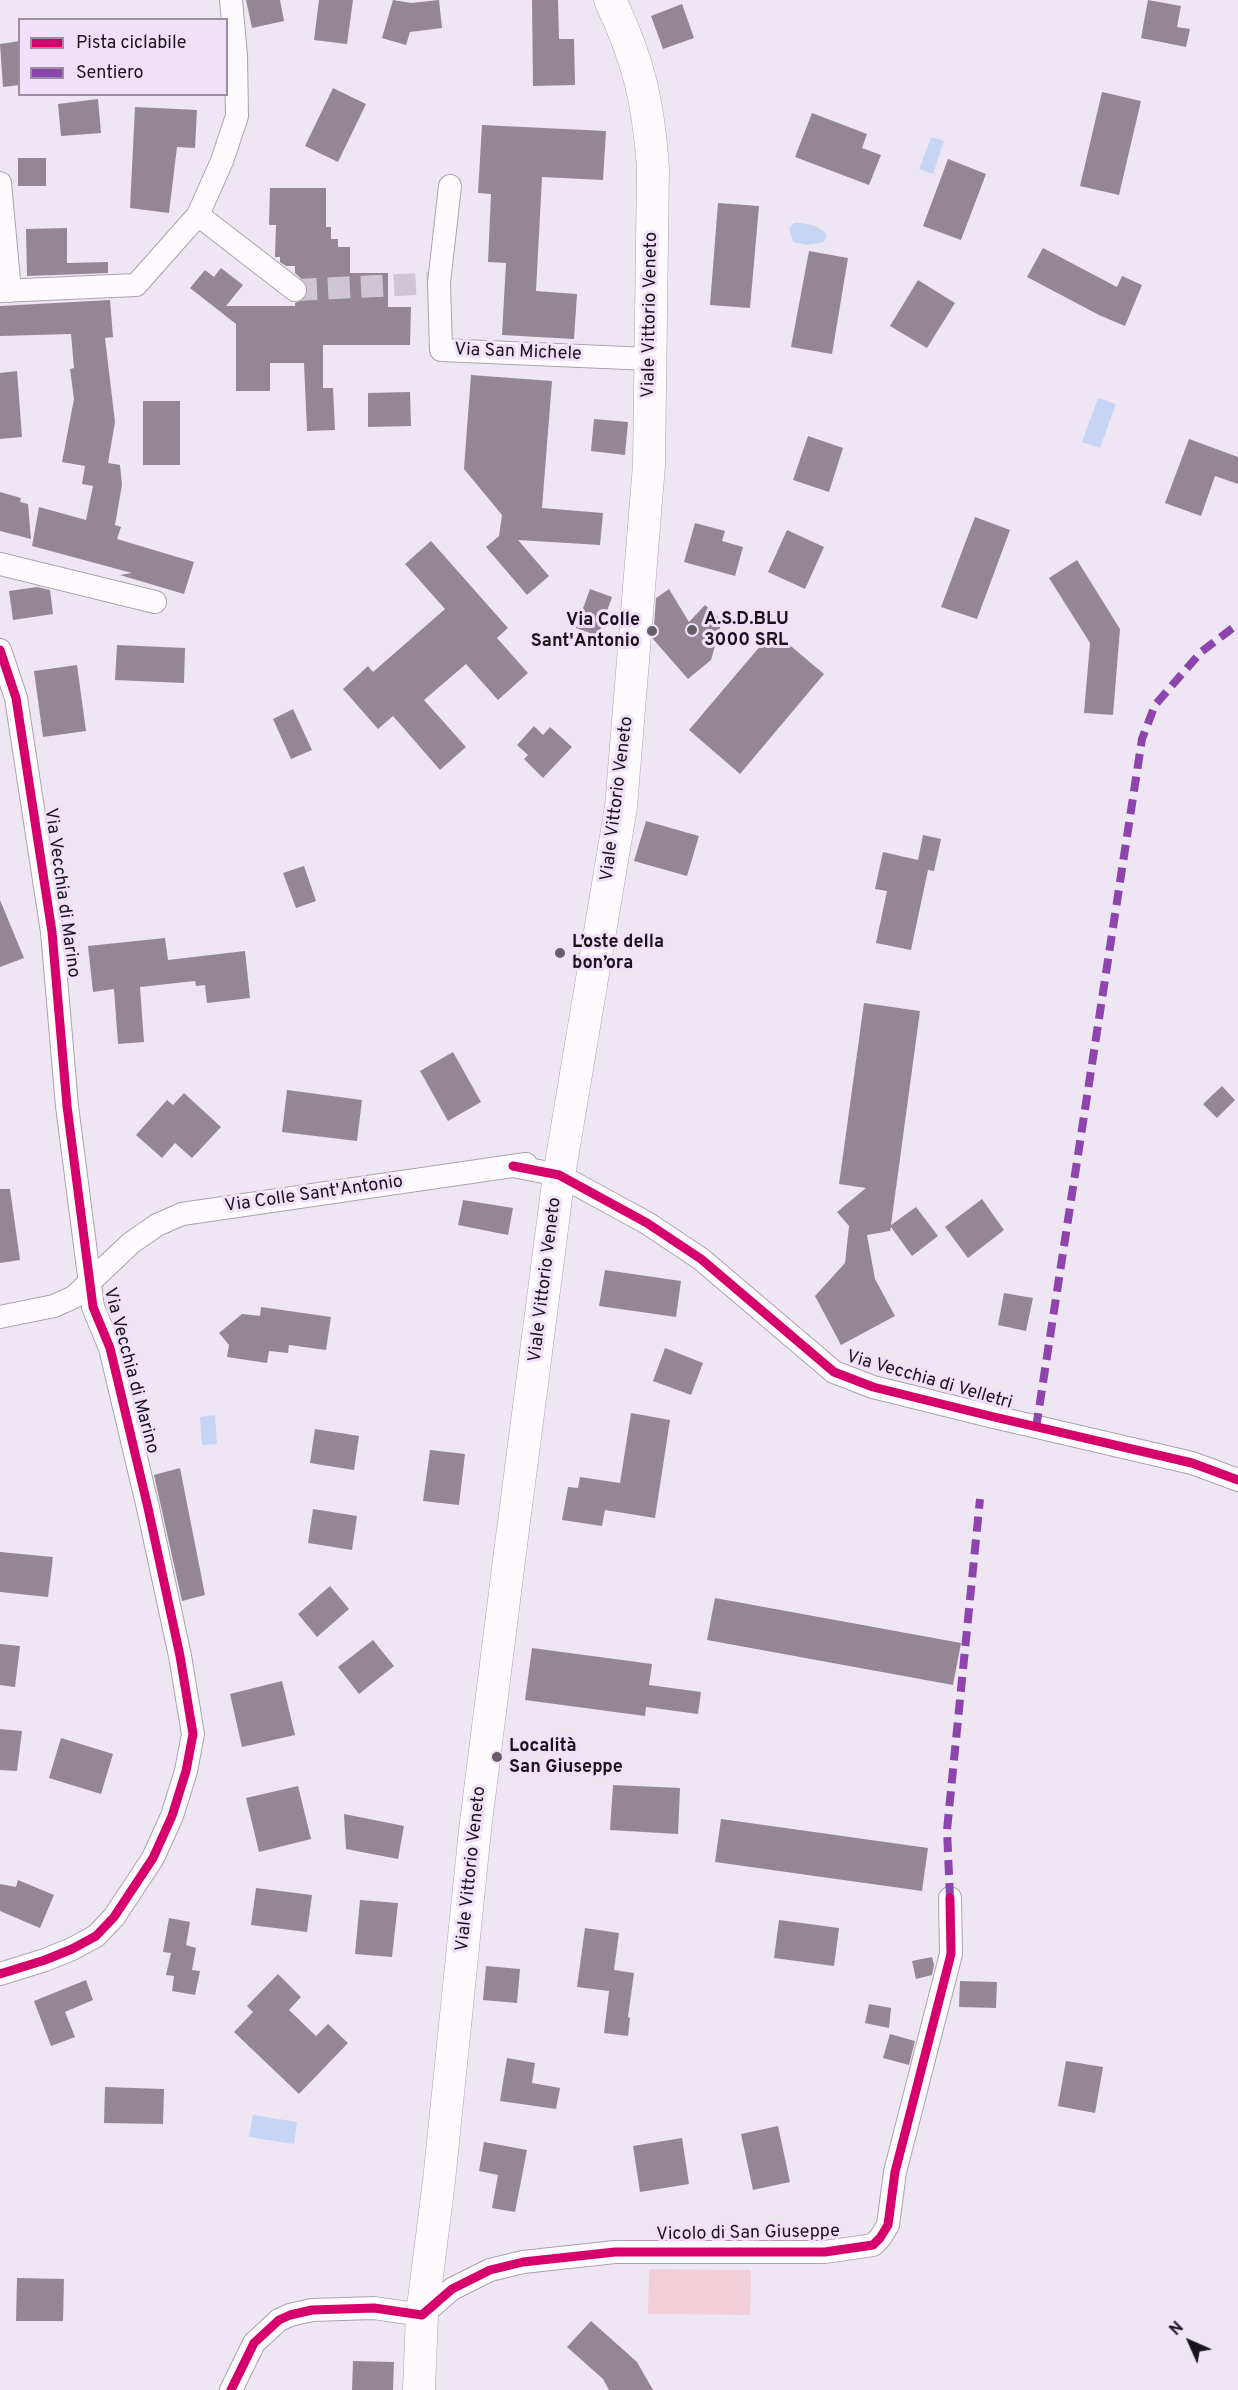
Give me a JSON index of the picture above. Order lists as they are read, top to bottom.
{
  "streets": {
    "main road": ["Viale Vittorio Veneto"],
    "street": [
      "Via San Michele",
      "Via Vecchia di Marino",
      "Via Colle Sant'Antonio",
      "Via Vecchia di Velletri",
      "Vicolo di San Giuseppe"
    ]
  },
  "crossings": [
    ["Viale Vittorio Veneto", "Via San Michele"],
    ["Viale Vittorio Veneto", "Via Colle Sant'Antonio"],
    ["Viale Vittorio Veneto", "Via Vecchia di Velletri"],
    ["Viale Vittorio Veneto", "Vicolo di San Giuseppe"],
    ["Via Vecchia di Marino", "Via Colle Sant'Antonio"],
    ["Via Colle Sant'Antonio", "Via Vecchia di Velletri"]
  ],
  "places": [
    "A.S.D.BLU 3000 SRL",
    "Via Colle Sant'Antonio",
    "L’oste della bon’ora",
    "Località San Giuseppe"
  ],
  "legend": ["Pista ciclabile", "Sentiero"],
  "north": "top left"
}
